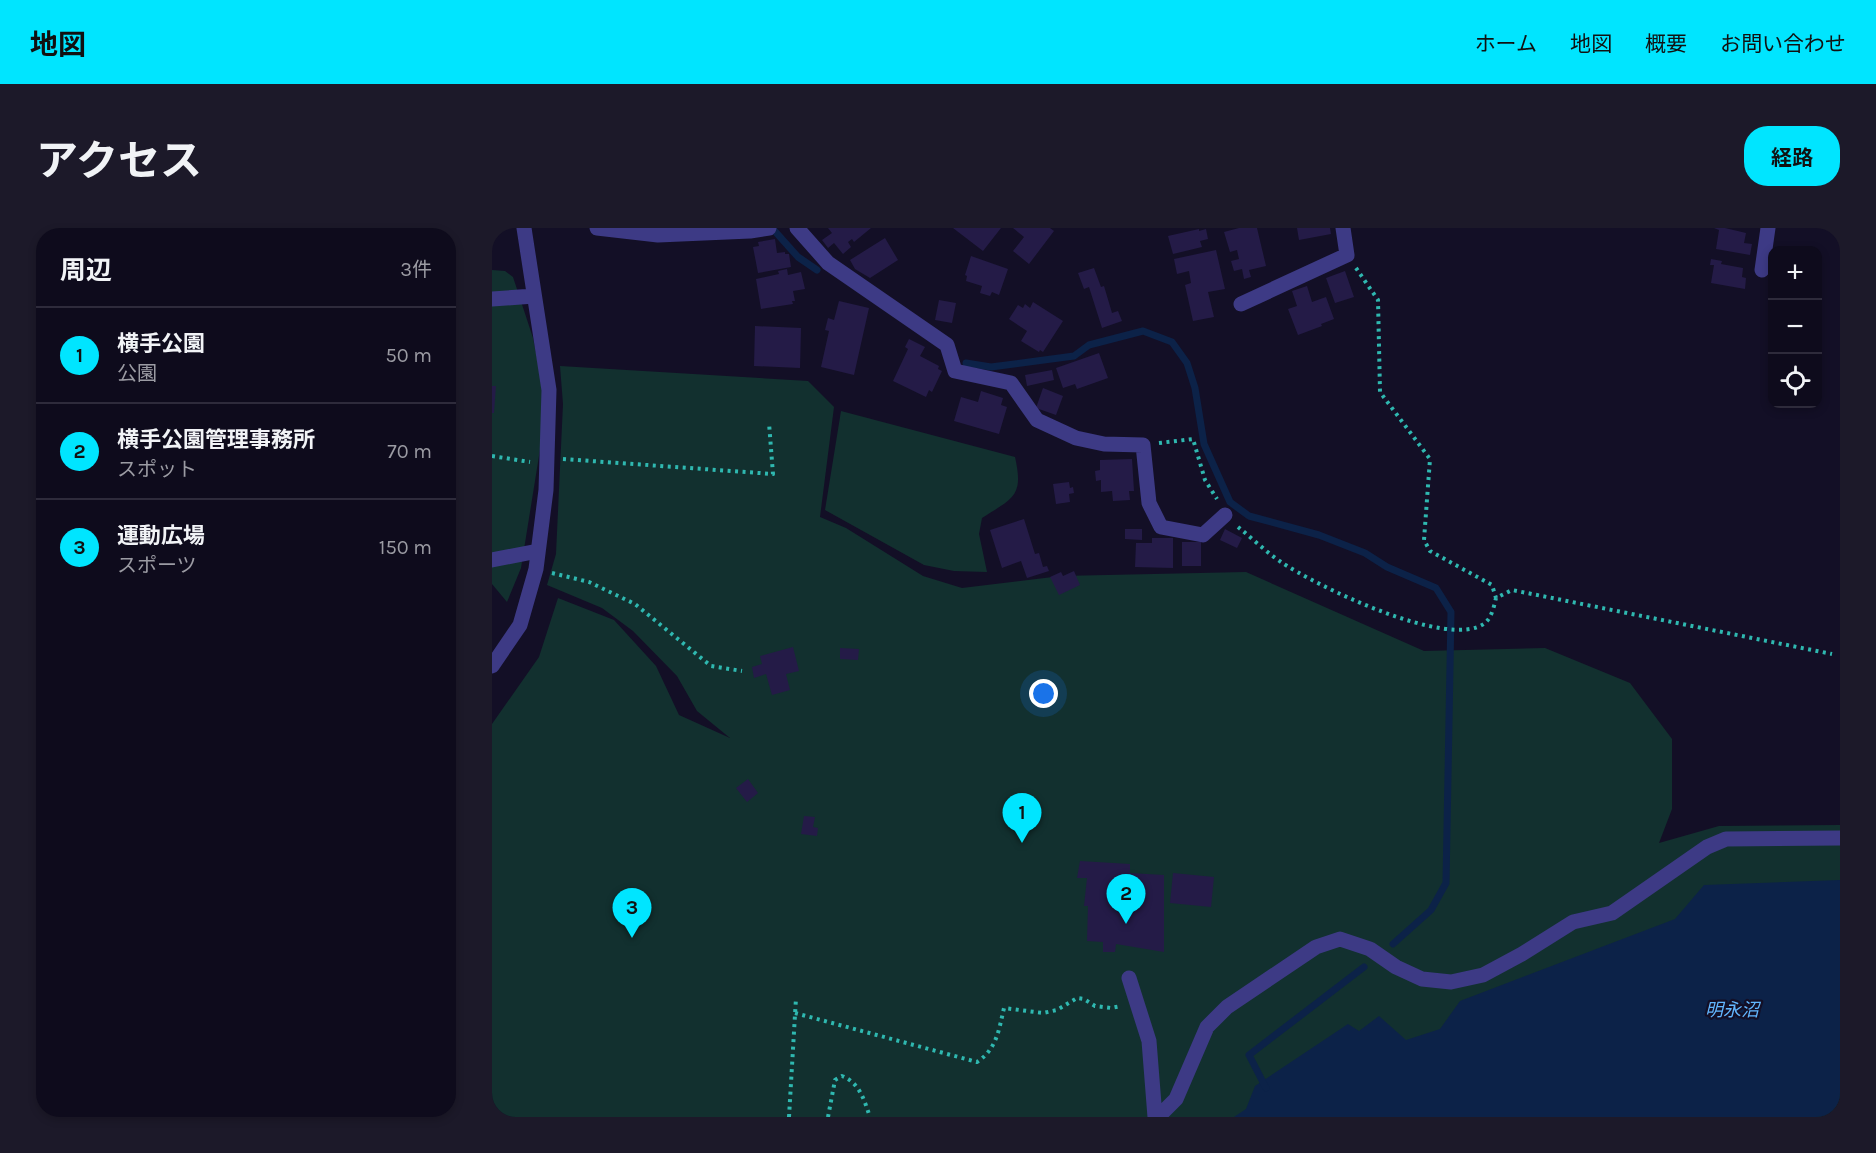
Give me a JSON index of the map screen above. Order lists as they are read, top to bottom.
{
  "water": ["明永沼"],
  "page": {
    "header": "地図",
    "nav": [
      "ホーム",
      "地図",
      "概要",
      "お問い合わせ"
    ],
    "title": "アクセス",
    "buttons": "経路",
    "heading": ["周辺", "3件"],
    "map_buttons": ["+", "−"],
    "list": [
      {
        "mark": "1",
        "name": "横手公園",
        "note": "公園",
        "value": "50 m"
      },
      {
        "mark": "2",
        "name": "横手公園管理事務所",
        "note": "スポット",
        "value": "70 m"
      },
      {
        "mark": "3",
        "name": "運動広場",
        "note": "スポーツ",
        "value": "150 m"
      }
    ],
    "pins": ["1", "2", "3"]
  }
}
